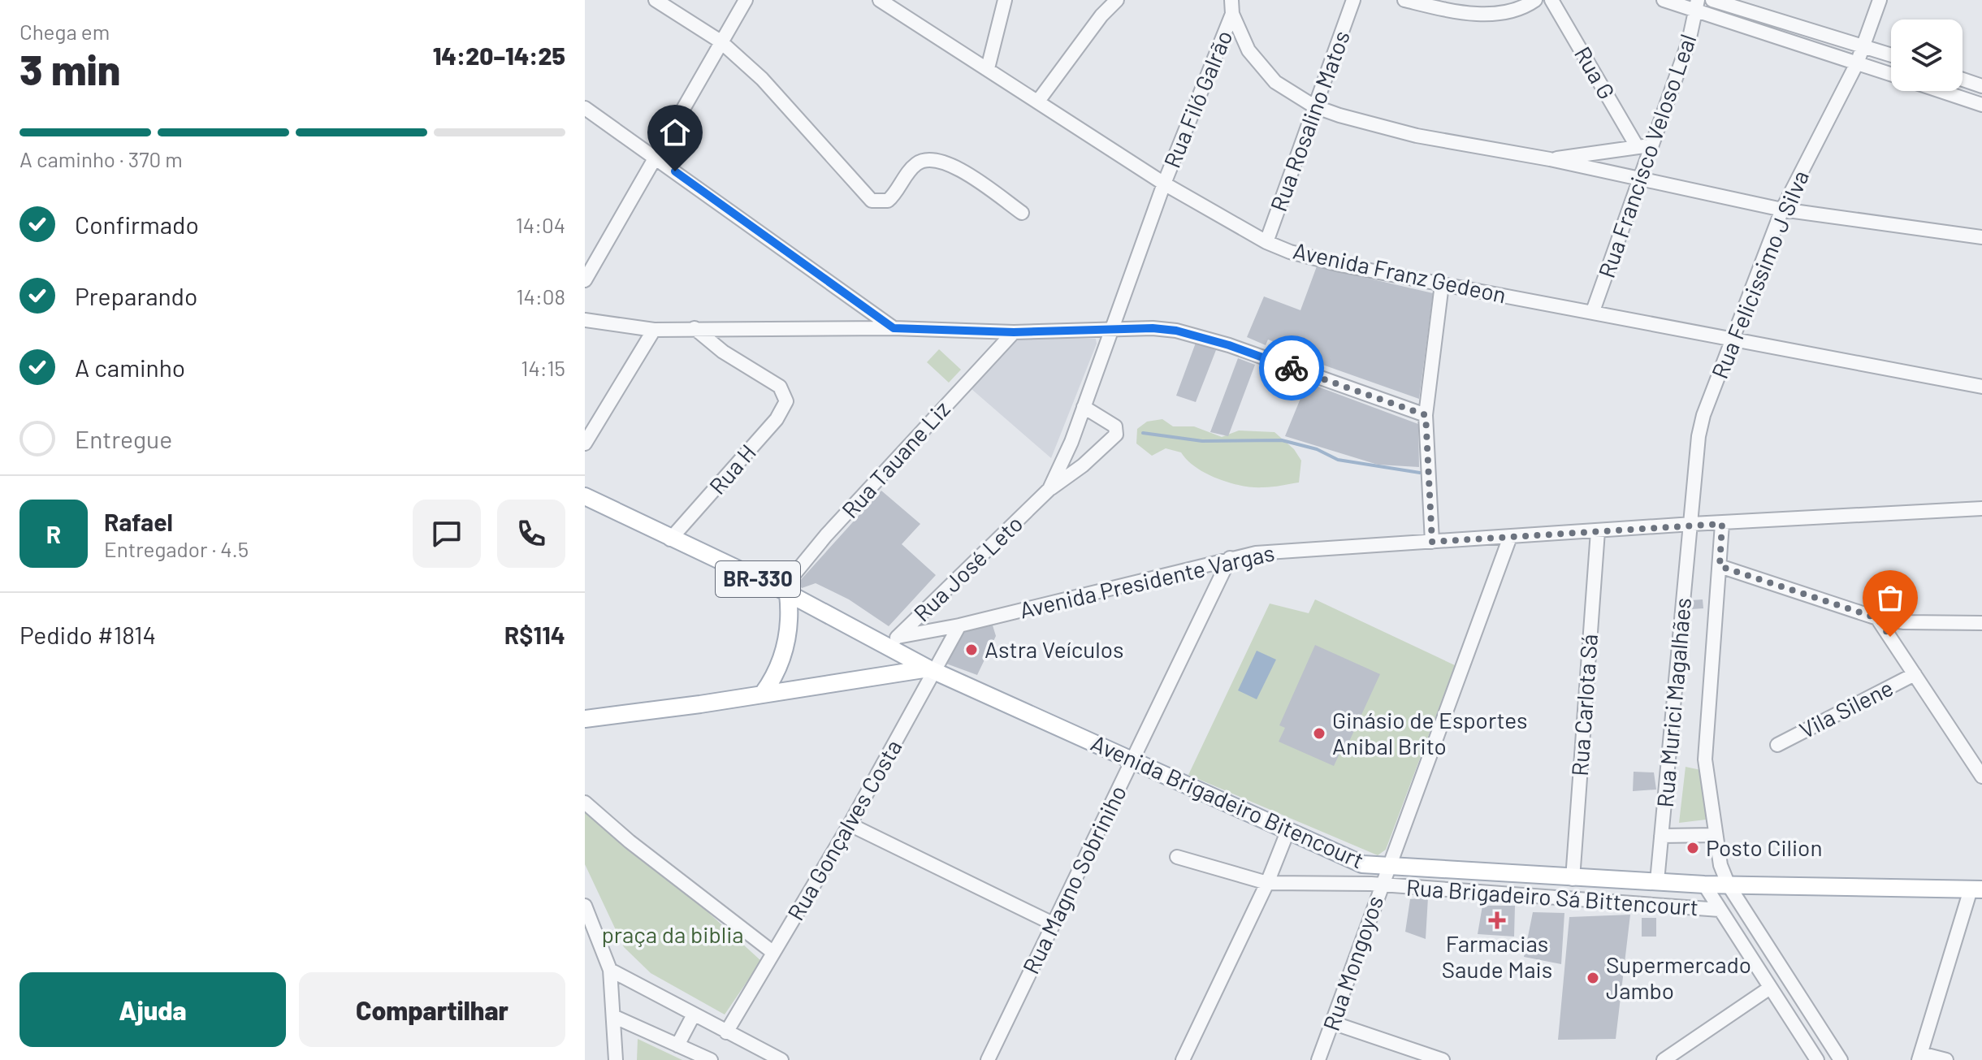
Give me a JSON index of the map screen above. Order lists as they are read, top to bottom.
{
  "streets": {
    "main road": ["BR-330", "Avenida Brigadeiro Bitencourt"],
    "street": [
      "Rua G",
      "Rua Filó Galrão",
      "Rua Rosalino Matos",
      "Rua Francisco Veloso Leal",
      "Avenida Franz Gedeon",
      "Rua Felicissimo J Silva",
      "Rua Tauane Liz",
      "Rua H",
      "Rua José Leto",
      "Avenida Presidente Vargas",
      "Rua Murici Magalhães",
      "Rua Carlota Sá",
      "Vila Silene",
      "Rua Gonçalves Costa",
      "Rua Magno Sobriniho",
      "Rua Brigadeiro Sá Bittencourt",
      "Rua Mongoyos"
    ]
  },
  "crossings": [
    ["Rua Filó Galrão", "Avenida Franz Gedeon"],
    ["Rua Filó Galrão", "Rua José Leto"],
    ["Rua Rosalino Matos", "Avenida Franz Gedeon"],
    ["Rua Francisco Veloso Leal", "Avenida Franz Gedeon"],
    ["Avenida Franz Gedeon", "Rua Felicissimo J Silva"],
    ["Avenida Franz Gedeon", "Rua José Leto"],
    ["Rua Felicissimo J Silva", "Avenida Presidente Vargas"],
    ["Rua Felicissimo J Silva", "Rua Murici Magalhães"],
    ["Rua Tauane Liz", "BR-330"],
    ["Rua H", "BR-330"],
    ["Rua José Leto", "BR-330"],
    ["Rua José Leto", "Avenida Presidente Vargas"],
    ["BR-330", "Avenida Presidente Vargas"],
    ["BR-330", "Avenida Brigadeiro Bitencourt"],
    ["BR-330", "Rua Gonçalves Costa"],
    ["Avenida Presidente Vargas", "Rua Murici Magalhães"],
    ["Avenida Presidente Vargas", "Rua Carlota Sá"],
    ["Avenida Presidente Vargas", "Rua Gonçalves Costa"],
    ["Avenida Presidente Vargas", "Rua Magno Sobriniho"],
    ["Avenida Presidente Vargas", "Rua Mongoyos"],
    ["Rua Murici Magalhães", "Avenida Brigadeiro Bitencourt"],
    ["Rua Carlota Sá", "Avenida Brigadeiro Bitencourt"],
    ["Avenida Brigadeiro Bitencourt", "Rua Gonçalves Costa"],
    ["Avenida Brigadeiro Bitencourt", "Rua Magno Sobriniho"],
    ["Avenida Brigadeiro Bitencourt", "Rua Mongoyos"],
    ["Rua Brigadeiro Sá Bittencourt", "Rua Mongoyos"]
  ],
  "parks": ["praça da biblia"],
  "places": {
    "other": [
      "Astra Veículos",
      "Ginásio de Esportes Anibal Brito",
      "Posto Cilion",
      "Supermercado Jambo"
    ],
    "health": ["Farmacias Saude Mais"]
  },
  "page": {
    "heading": ["3 min", "Chega em", "14:20–14:25"],
    "panel": [
      "Rafael",
      "Entregador · 4.5",
      "Pedido #1814",
      "R$114"
    ],
    "bar": "A caminho · 370 m",
    "list": [
      ["Confirmado", "14:04"],
      ["Preparando", "14:08"],
      ["A caminho", "14:15"],
      "Entregue"
    ],
    "round": "R",
    "buttons": ["Ajuda", "Compartilhar"]
  }
}
